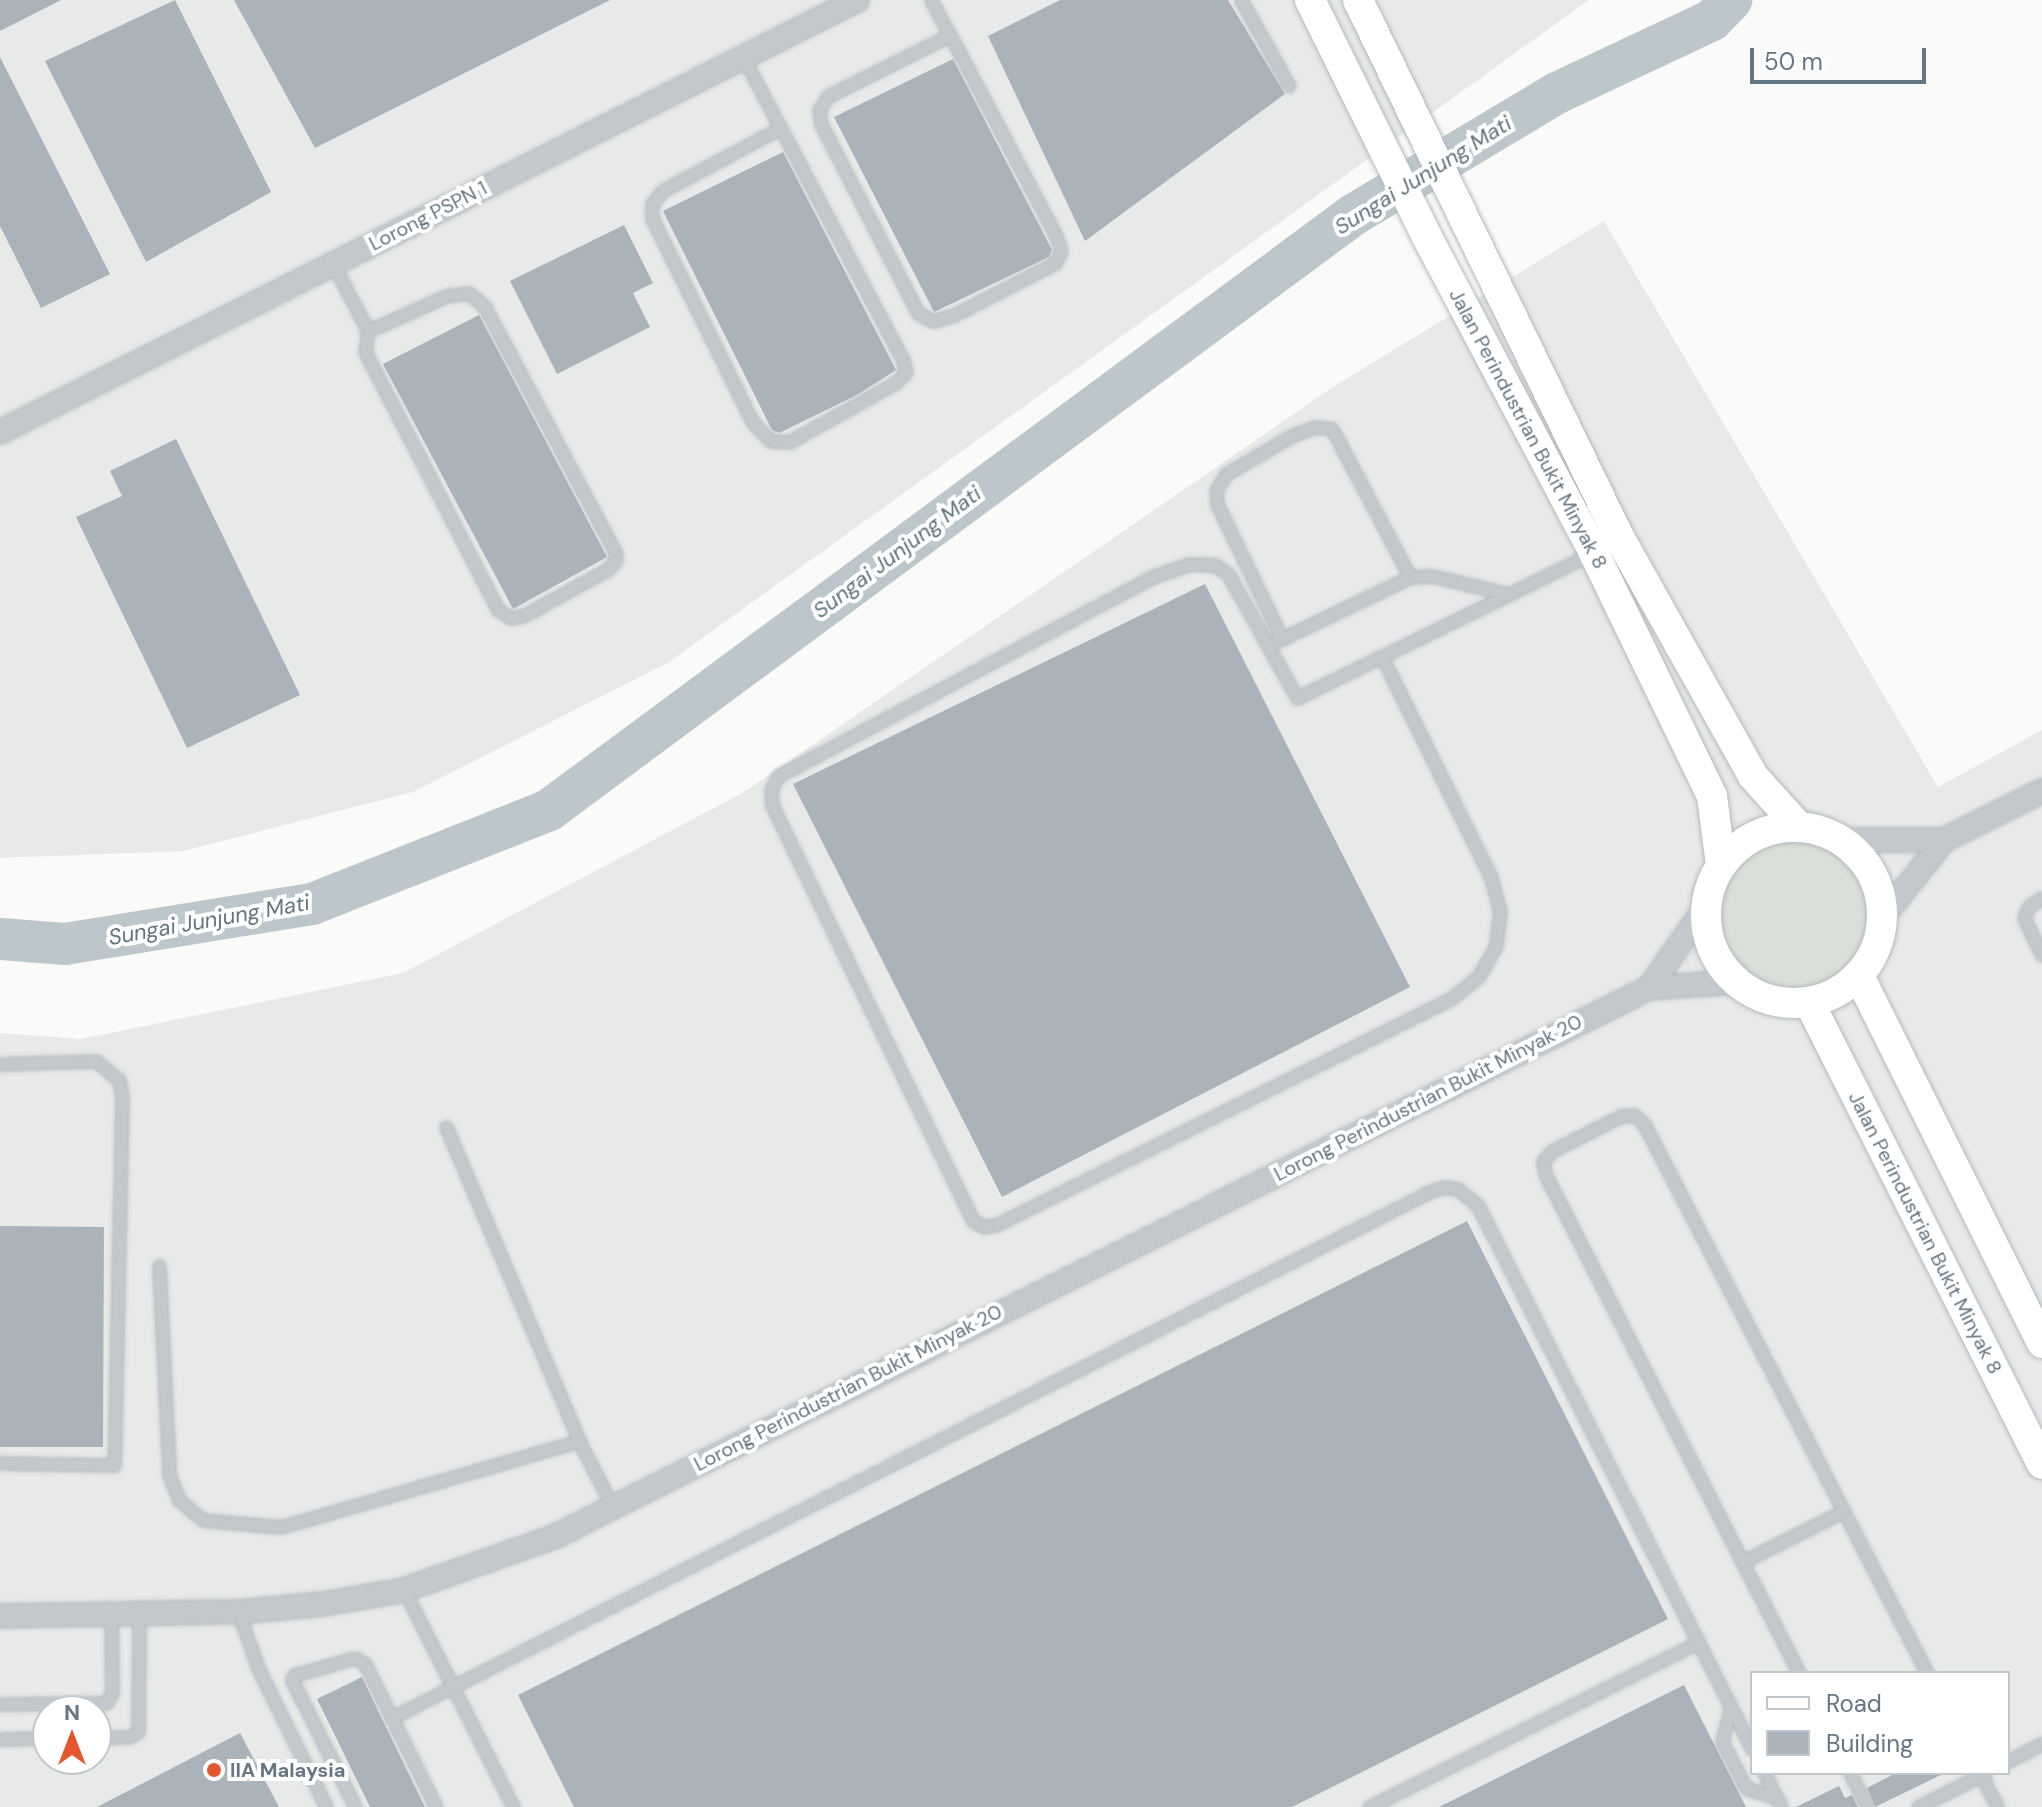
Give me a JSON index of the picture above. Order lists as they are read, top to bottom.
{
  "streets": {
    "street": ["Lorong PSPN 1", "Jalan Perindustrian Bukit Minyak 8", "Lorong Perindustrian Bukit Minyak 20"]
  },
  "water": ["Sungai Junjung Mati"],
  "places": ["IIA Malaysia"],
  "legend": ["Road", "Building"],
  "scale_bar": "50 m",
  "north": "top"
}
